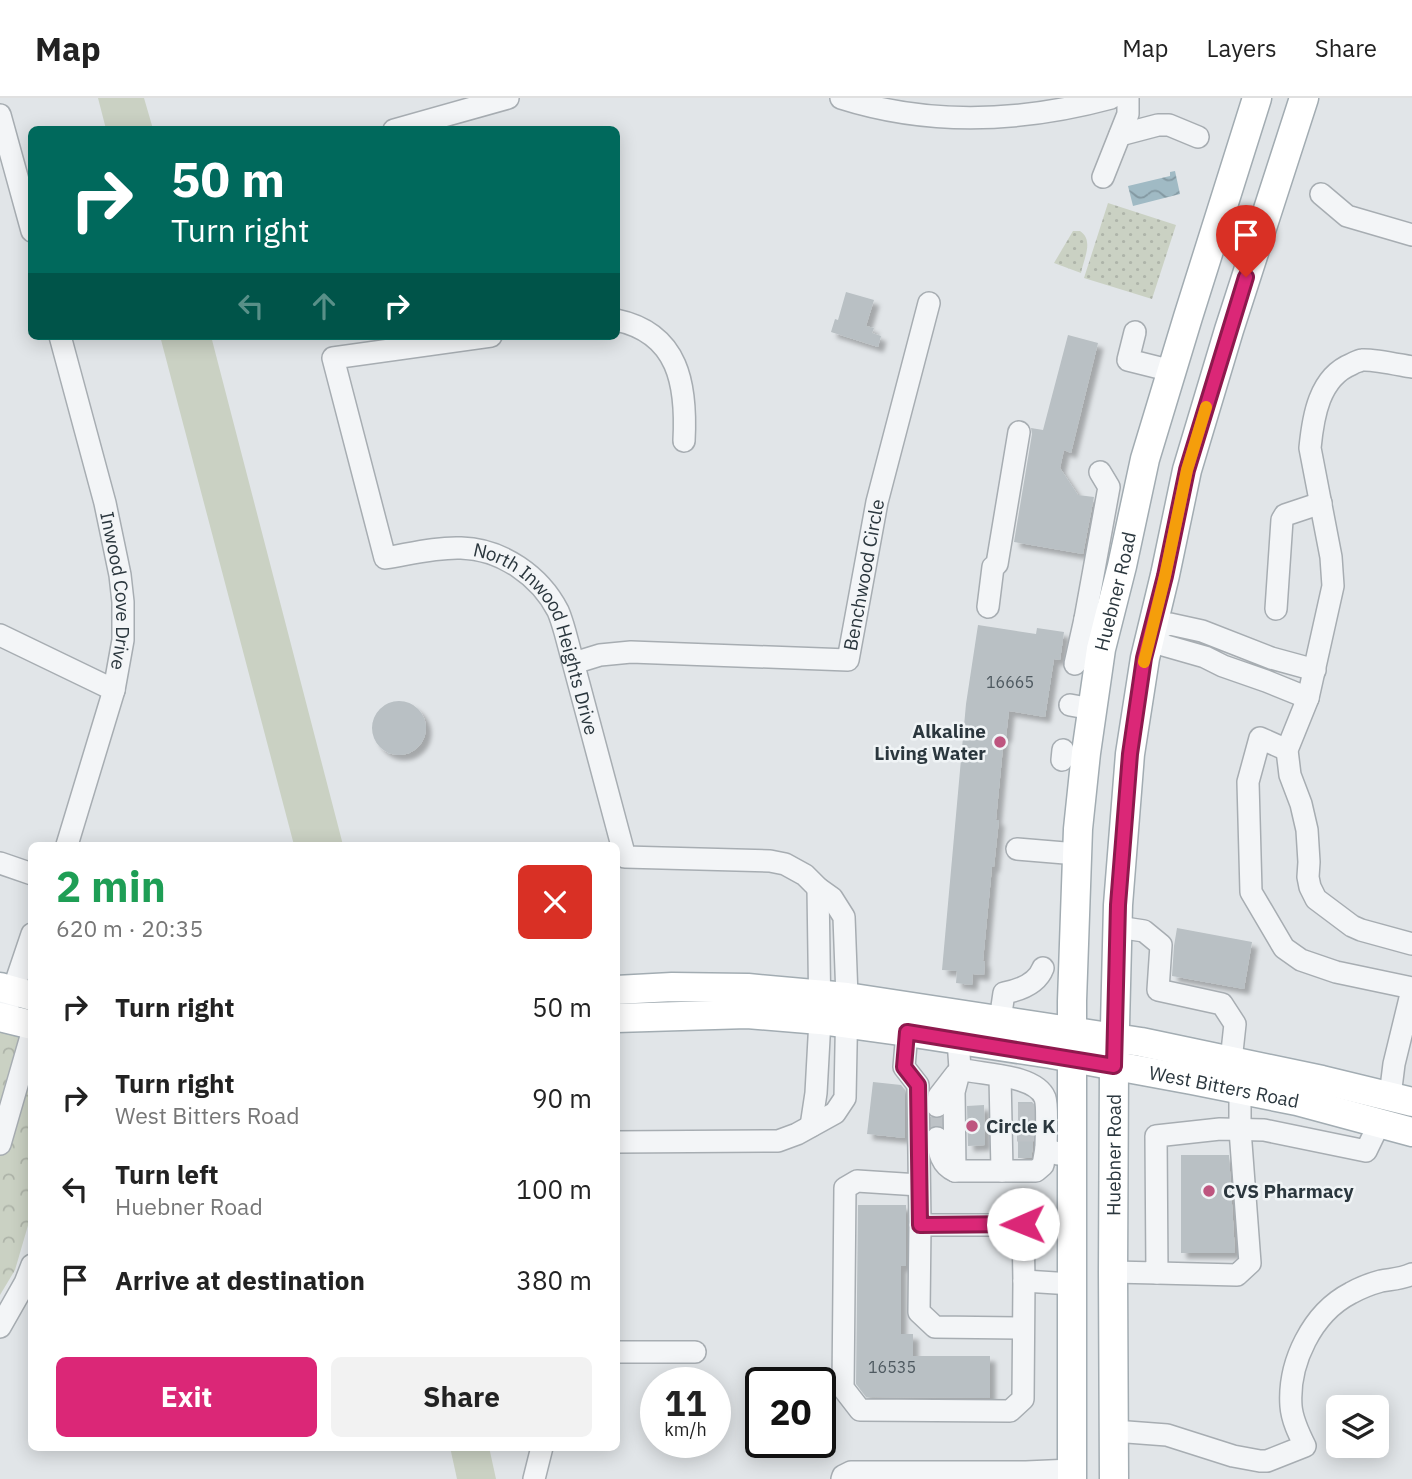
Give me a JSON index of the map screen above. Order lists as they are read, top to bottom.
{
  "streets": {
    "main road": ["Huebner Road", "West Bitters Road"],
    "street": ["Benchwood Circle", "Inwood Cove Drive", "North Inwood Heights Drive"]
  },
  "crossings": [
    ["Benchwood Circle", "North Inwood Heights Drive"],
    ["Huebner Road", "West Bitters Road"],
    ["North Inwood Heights Drive", "West Bitters Road"]
  ],
  "places": ["Alkaline Living Water", "Circle K", "CVS Pharmacy"],
  "house_numbers": ["16665", "16535"],
  "page": {
    "header": "Map",
    "nav": ["Map", "Layers", "Share"],
    "turn": ["50 m", "Turn right"],
    "heading": ["2 min", "620 m · 20:35"],
    "list": [
      {
        "name": "Turn right",
        "value": "50 m"
      },
      {
        "name": "Turn right",
        "note": "West Bitters Road",
        "value": "90 m"
      },
      {
        "name": "Turn left",
        "note": "Huebner Road",
        "value": "100 m"
      },
      {
        "name": "Arrive at destination",
        "value": "380 m"
      }
    ],
    "buttons": ["Exit", "Share"],
    "speed": "11 km/h",
    "limit": "20"
  }
}
